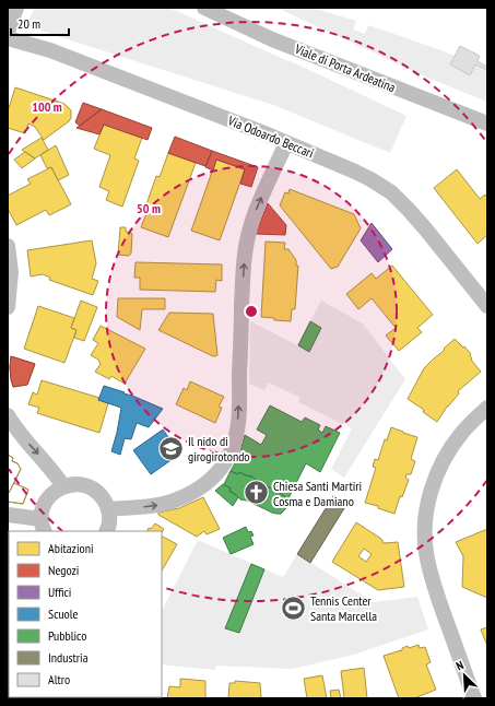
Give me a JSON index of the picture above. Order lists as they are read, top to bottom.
{
  "streets": {
    "street": ["Viale di Porta Ardeatina", "Via Odoardo Beccari"]
  },
  "places": {
    "school or university": ["Il nido di girogirotondo"],
    "church": ["Chiesa Santi Martiri Cosma e Damiano"],
    "sports": ["Tennis Center Santa Marcella"]
  },
  "legend": [
    "Abitazioni",
    "Negozi",
    "Uffici",
    "Scuole",
    "Pubblico",
    "Industria",
    "Altro"
  ],
  "scale_bar": "20 m",
  "north": "top left",
  "rings": ["100 m", "50 m"]
}
